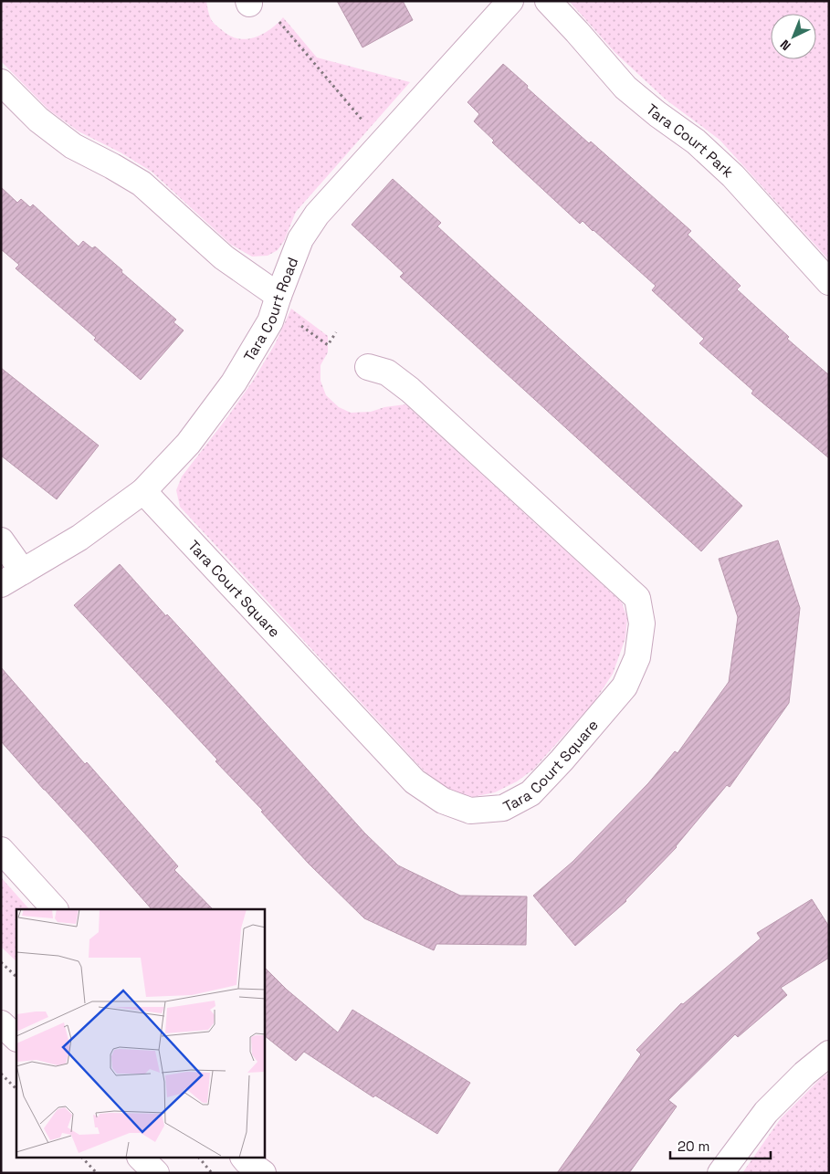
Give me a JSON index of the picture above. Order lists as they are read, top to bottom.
{
  "streets": {
    "street": ["Tara Court Park", "Tara Court Road", "Tara Court Square"]
  },
  "crossings": [
    ["Tara Court Road", "Tara Court Square"]
  ],
  "scale_bar": "20 m",
  "north": "bottom left"
}
